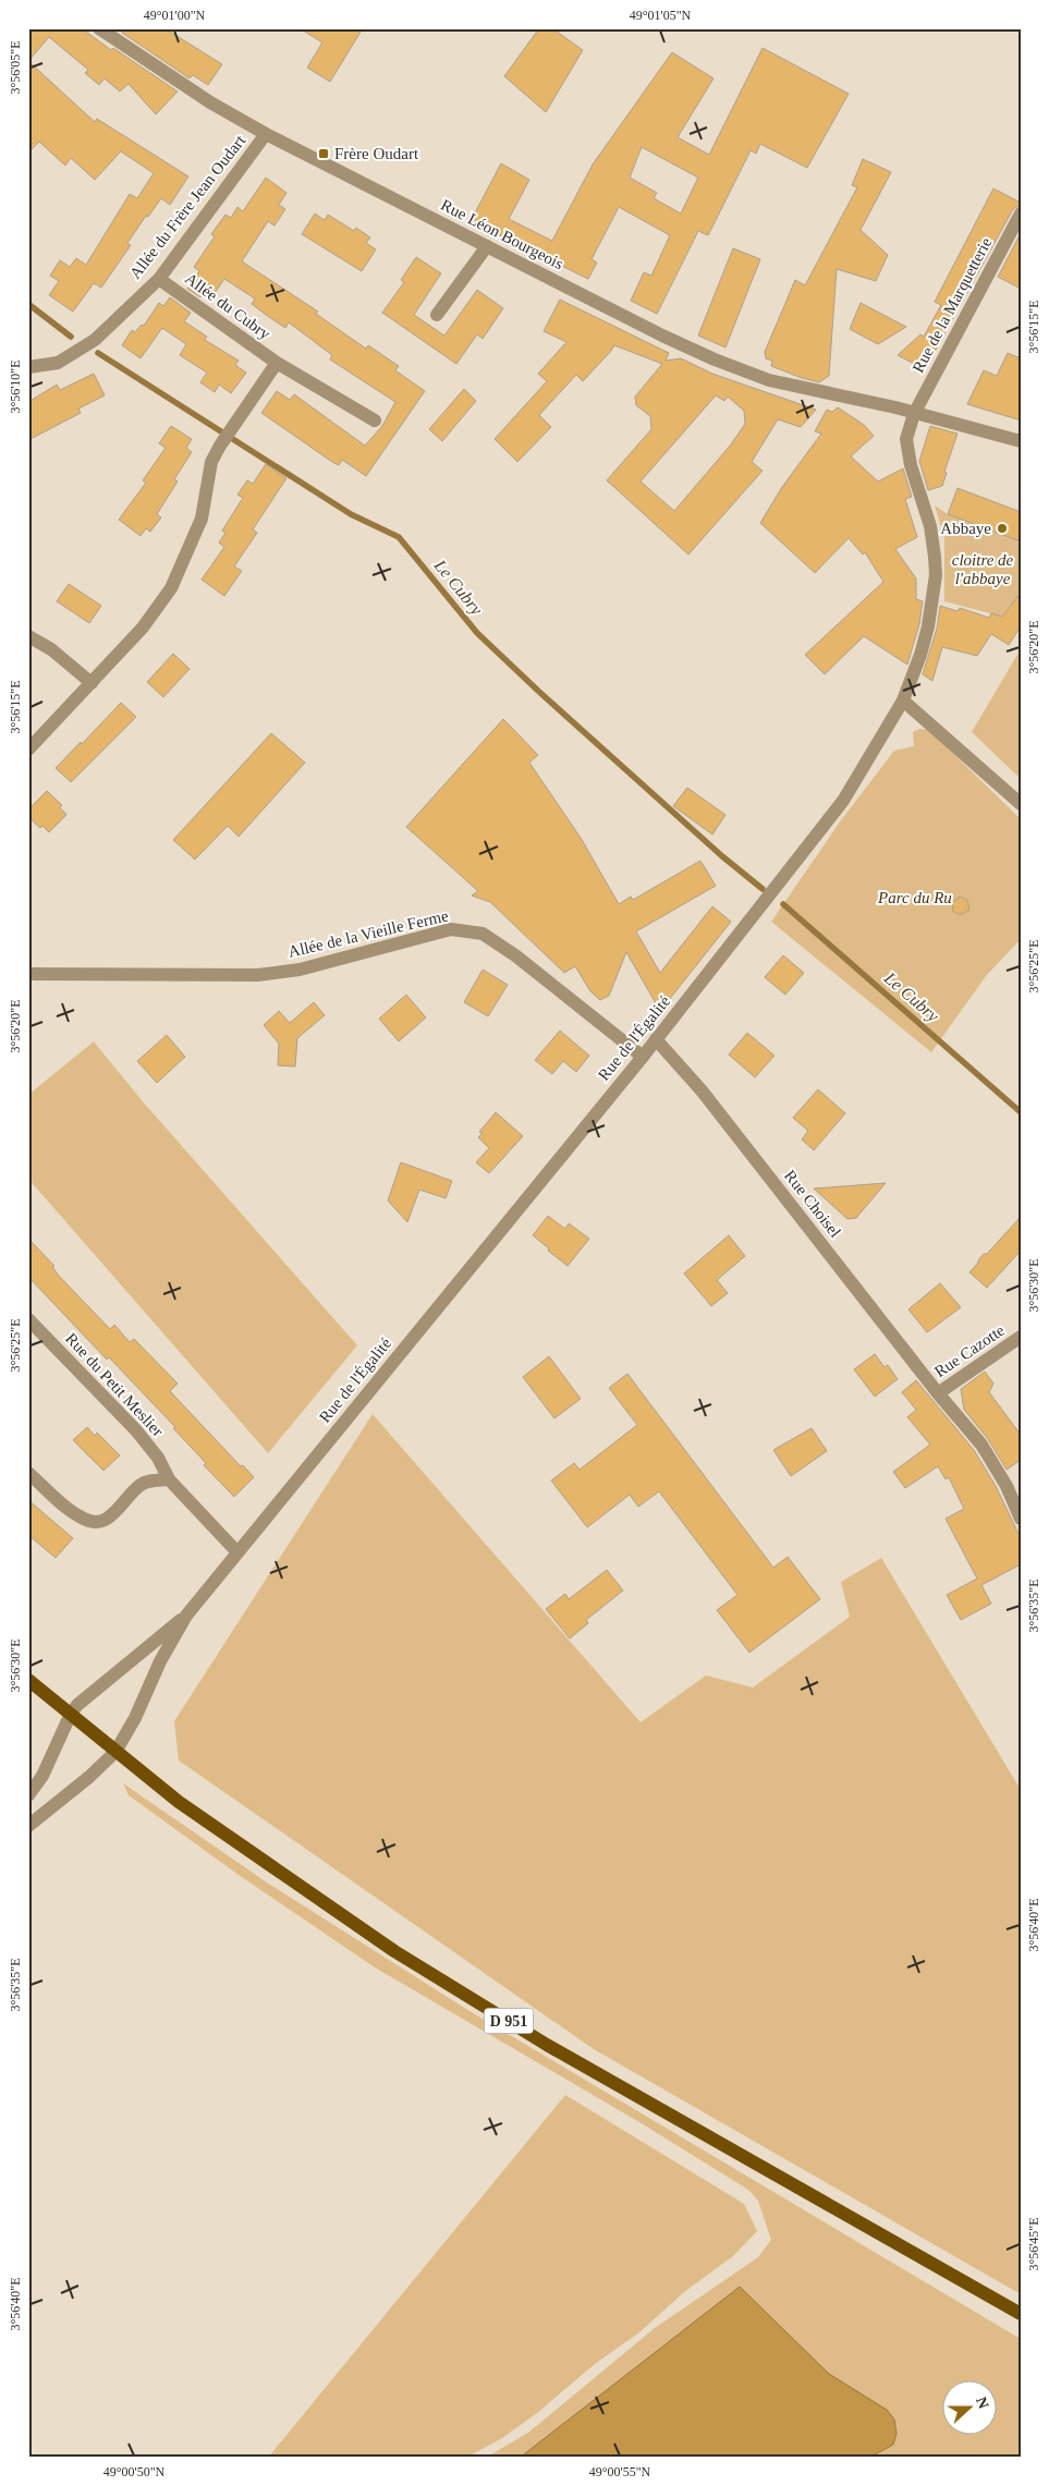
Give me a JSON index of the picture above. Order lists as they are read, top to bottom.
{
  "streets": {
    "main road": ["D 951"],
    "street": [
      "Allée du Frère Jean Oudart",
      "Rue Léon Bourgeois",
      "Rue de la Marquetterie",
      "Allée du Cubry",
      "Allée de la Vieille Ferme",
      "Rue de l'Égalité",
      "Rue Choisel",
      "Rue Cazotte",
      "Rue du Petit Meslier"
    ]
  },
  "crossings": [
    ["Allée du Frère Jean Oudart", "Rue Léon Bourgeois"],
    ["Allée du Frère Jean Oudart", "Allée du Cubry"],
    ["Rue Léon Bourgeois", "Rue de la Marquetterie"],
    ["Rue Léon Bourgeois", "Rue de l'Égalité"],
    ["Rue de la Marquetterie", "Rue de l'Égalité"],
    ["Allée de la Vieille Ferme", "Rue de l'Égalité"],
    ["Rue de l'Égalité", "Rue Choisel"],
    ["Rue de l'Égalité", "Rue du Petit Meslier"],
    ["Rue de l'Égalité", "D 951"],
    ["Rue Choisel", "Rue Cazotte"]
  ],
  "water": ["Le Cubry"],
  "parks": ["cloitre de l'abbaye", "Parc du Ru"],
  "places": {
    "transit": ["Frère Oudart"],
    "other": ["Abbaye"]
  },
  "north": "right",
  "coordinates": [
    "49°01'00\"N",
    "49°01'05\"N",
    "3°56'05\"E",
    "3°56'15\"E",
    "3°56'10\"E",
    "3°56'20\"E",
    "3°56'25\"E",
    "3°56'30\"E",
    "3°56'35\"E",
    "3°56'40\"E",
    "3°56'45\"E",
    "49°00'50\"N",
    "49°00'55\"N"
  ]
}
